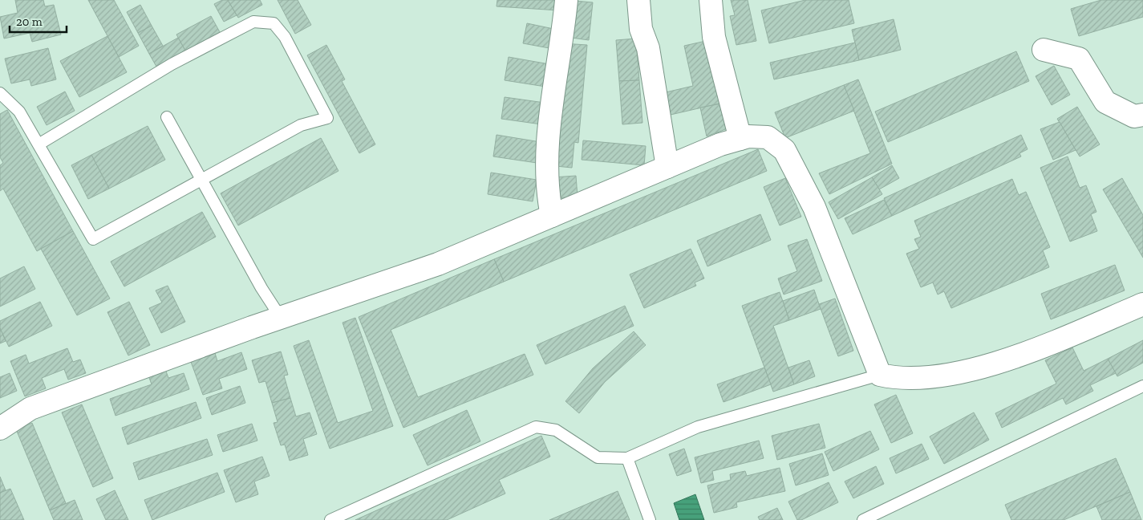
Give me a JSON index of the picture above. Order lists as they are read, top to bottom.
{
  "scale_bar": "20 m"
}
